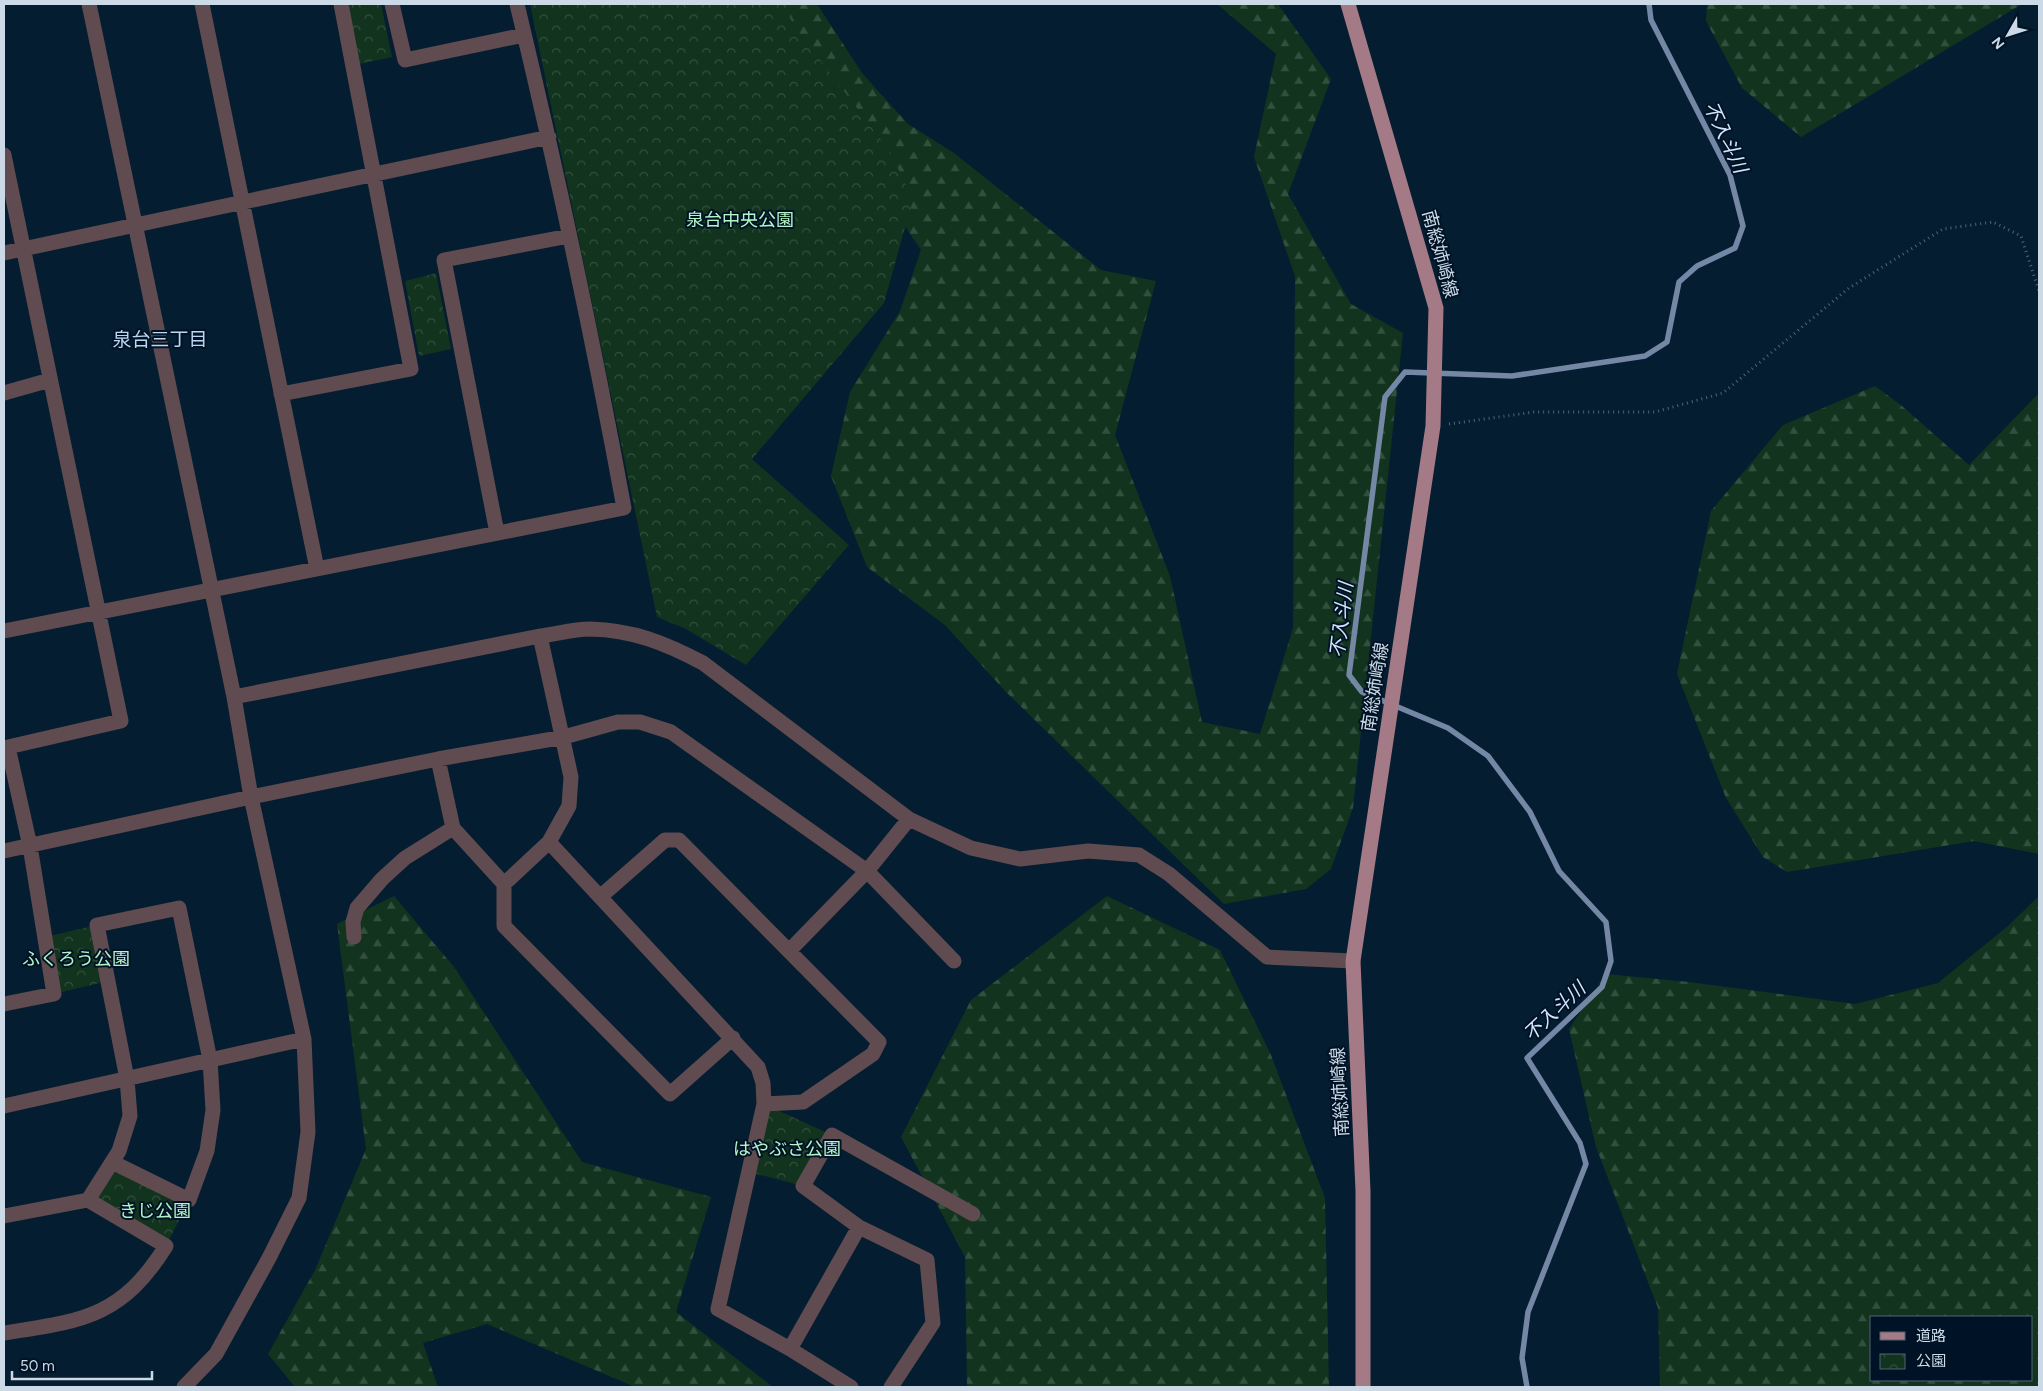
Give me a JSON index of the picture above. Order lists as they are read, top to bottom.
{
  "streets": {
    "main road": ["南総姉崎線"]
  },
  "districts": ["泉台三丁目"],
  "water": ["不入斗川"],
  "parks": [
    "泉台中央公園",
    "ふくろう公園",
    "はやぶさ公園",
    "きじ公園"
  ],
  "legend": ["道路", "公園"],
  "scale_bar": "50 m",
  "north": "bottom left"
}
